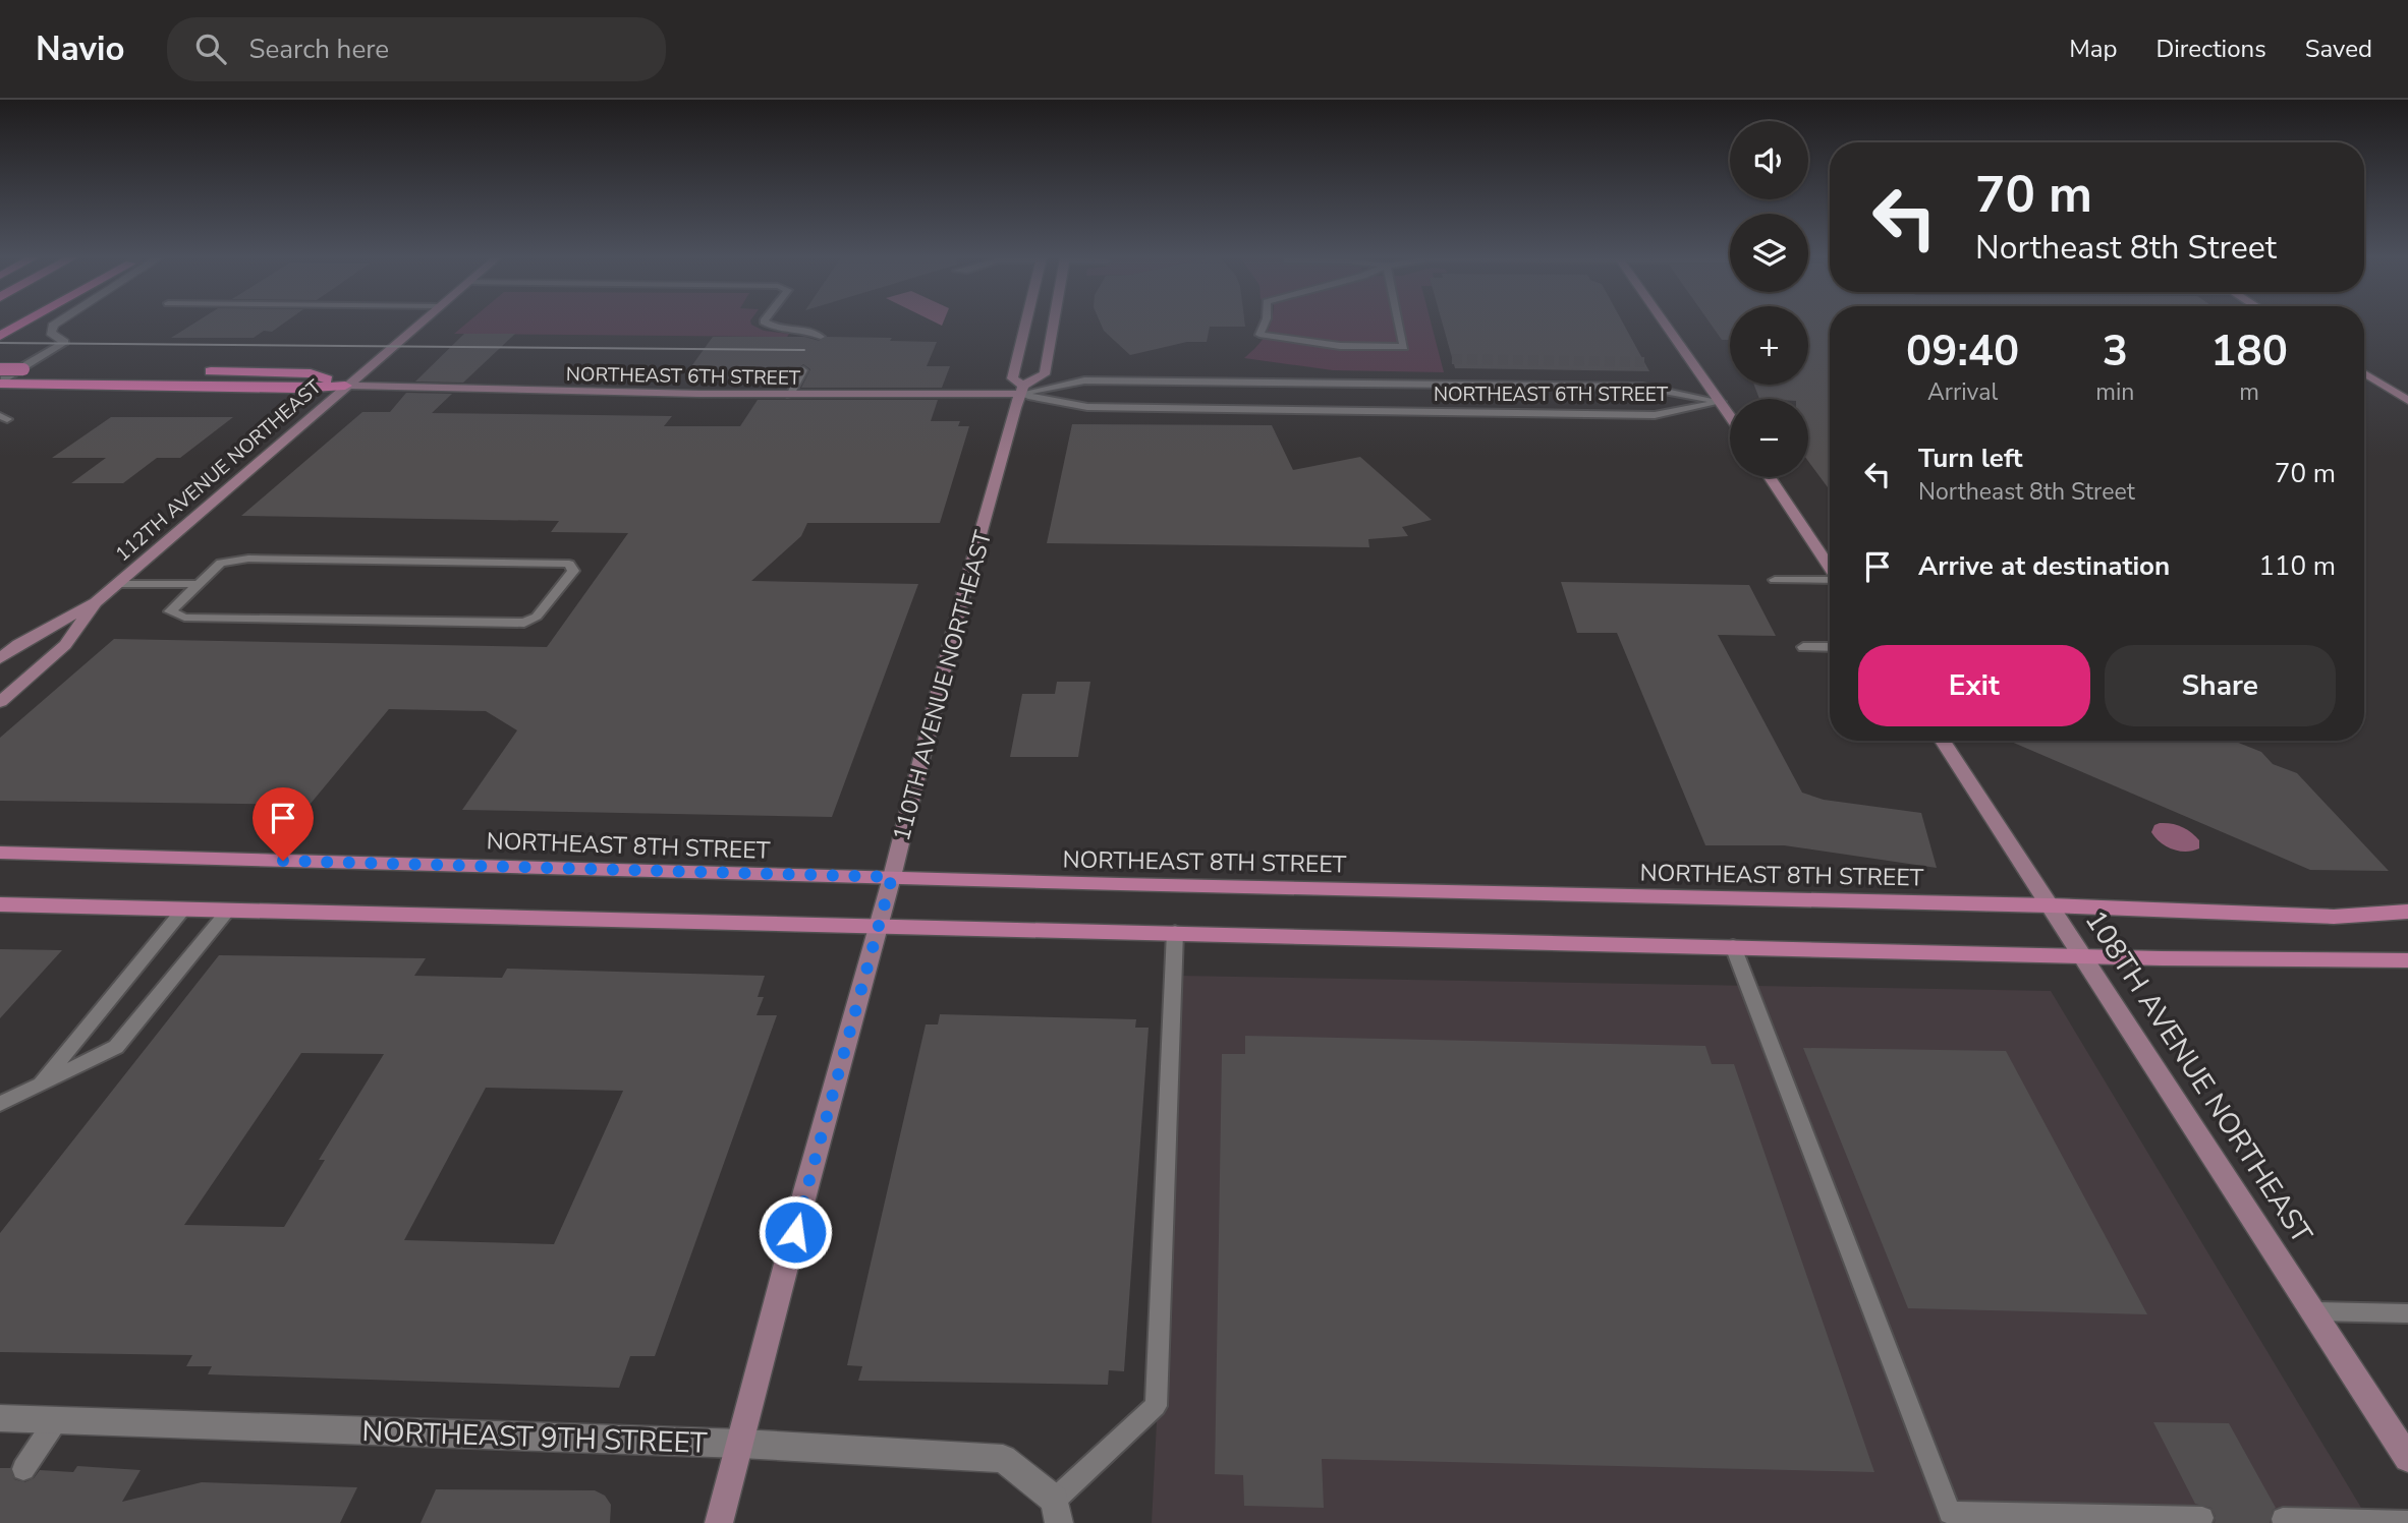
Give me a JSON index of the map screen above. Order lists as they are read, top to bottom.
{
  "streets": {
    "main road": ["NORTHEAST 8TH STREET"],
    "street": [
      "NORTHEAST 6TH STREET",
      "112TH AVENUE NORTHEAST",
      "110TH AVENUE NORTHEAST",
      "108TH AVENUE NORTHEAST",
      "NORTHEAST 9TH STREET"
    ]
  },
  "crossings": [
    ["NORTHEAST 6TH STREET", "112TH AVENUE NORTHEAST"],
    ["NORTHEAST 6TH STREET", "110TH AVENUE NORTHEAST"],
    ["110TH AVENUE NORTHEAST", "NORTHEAST 8TH STREET"],
    ["110TH AVENUE NORTHEAST", "NORTHEAST 9TH STREET"],
    ["NORTHEAST 8TH STREET", "108TH AVENUE NORTHEAST"]
  ],
  "page": {
    "header": "Navio",
    "search": "Search here",
    "nav": ["Map", "Directions", "Saved"],
    "map_buttons": ["+", "−"],
    "turn": ["70 m", "Northeast 8th Street"],
    "eta": [
      "09:40",
      "Arrival",
      "3",
      "min",
      "180",
      "m"
    ],
    "list": [
      {
        "name": "Turn left",
        "note": "Northeast 8th Street",
        "value": "70 m"
      },
      {
        "name": "Arrive at destination",
        "value": "110 m"
      }
    ],
    "buttons": ["Exit", "Share"]
  }
}
